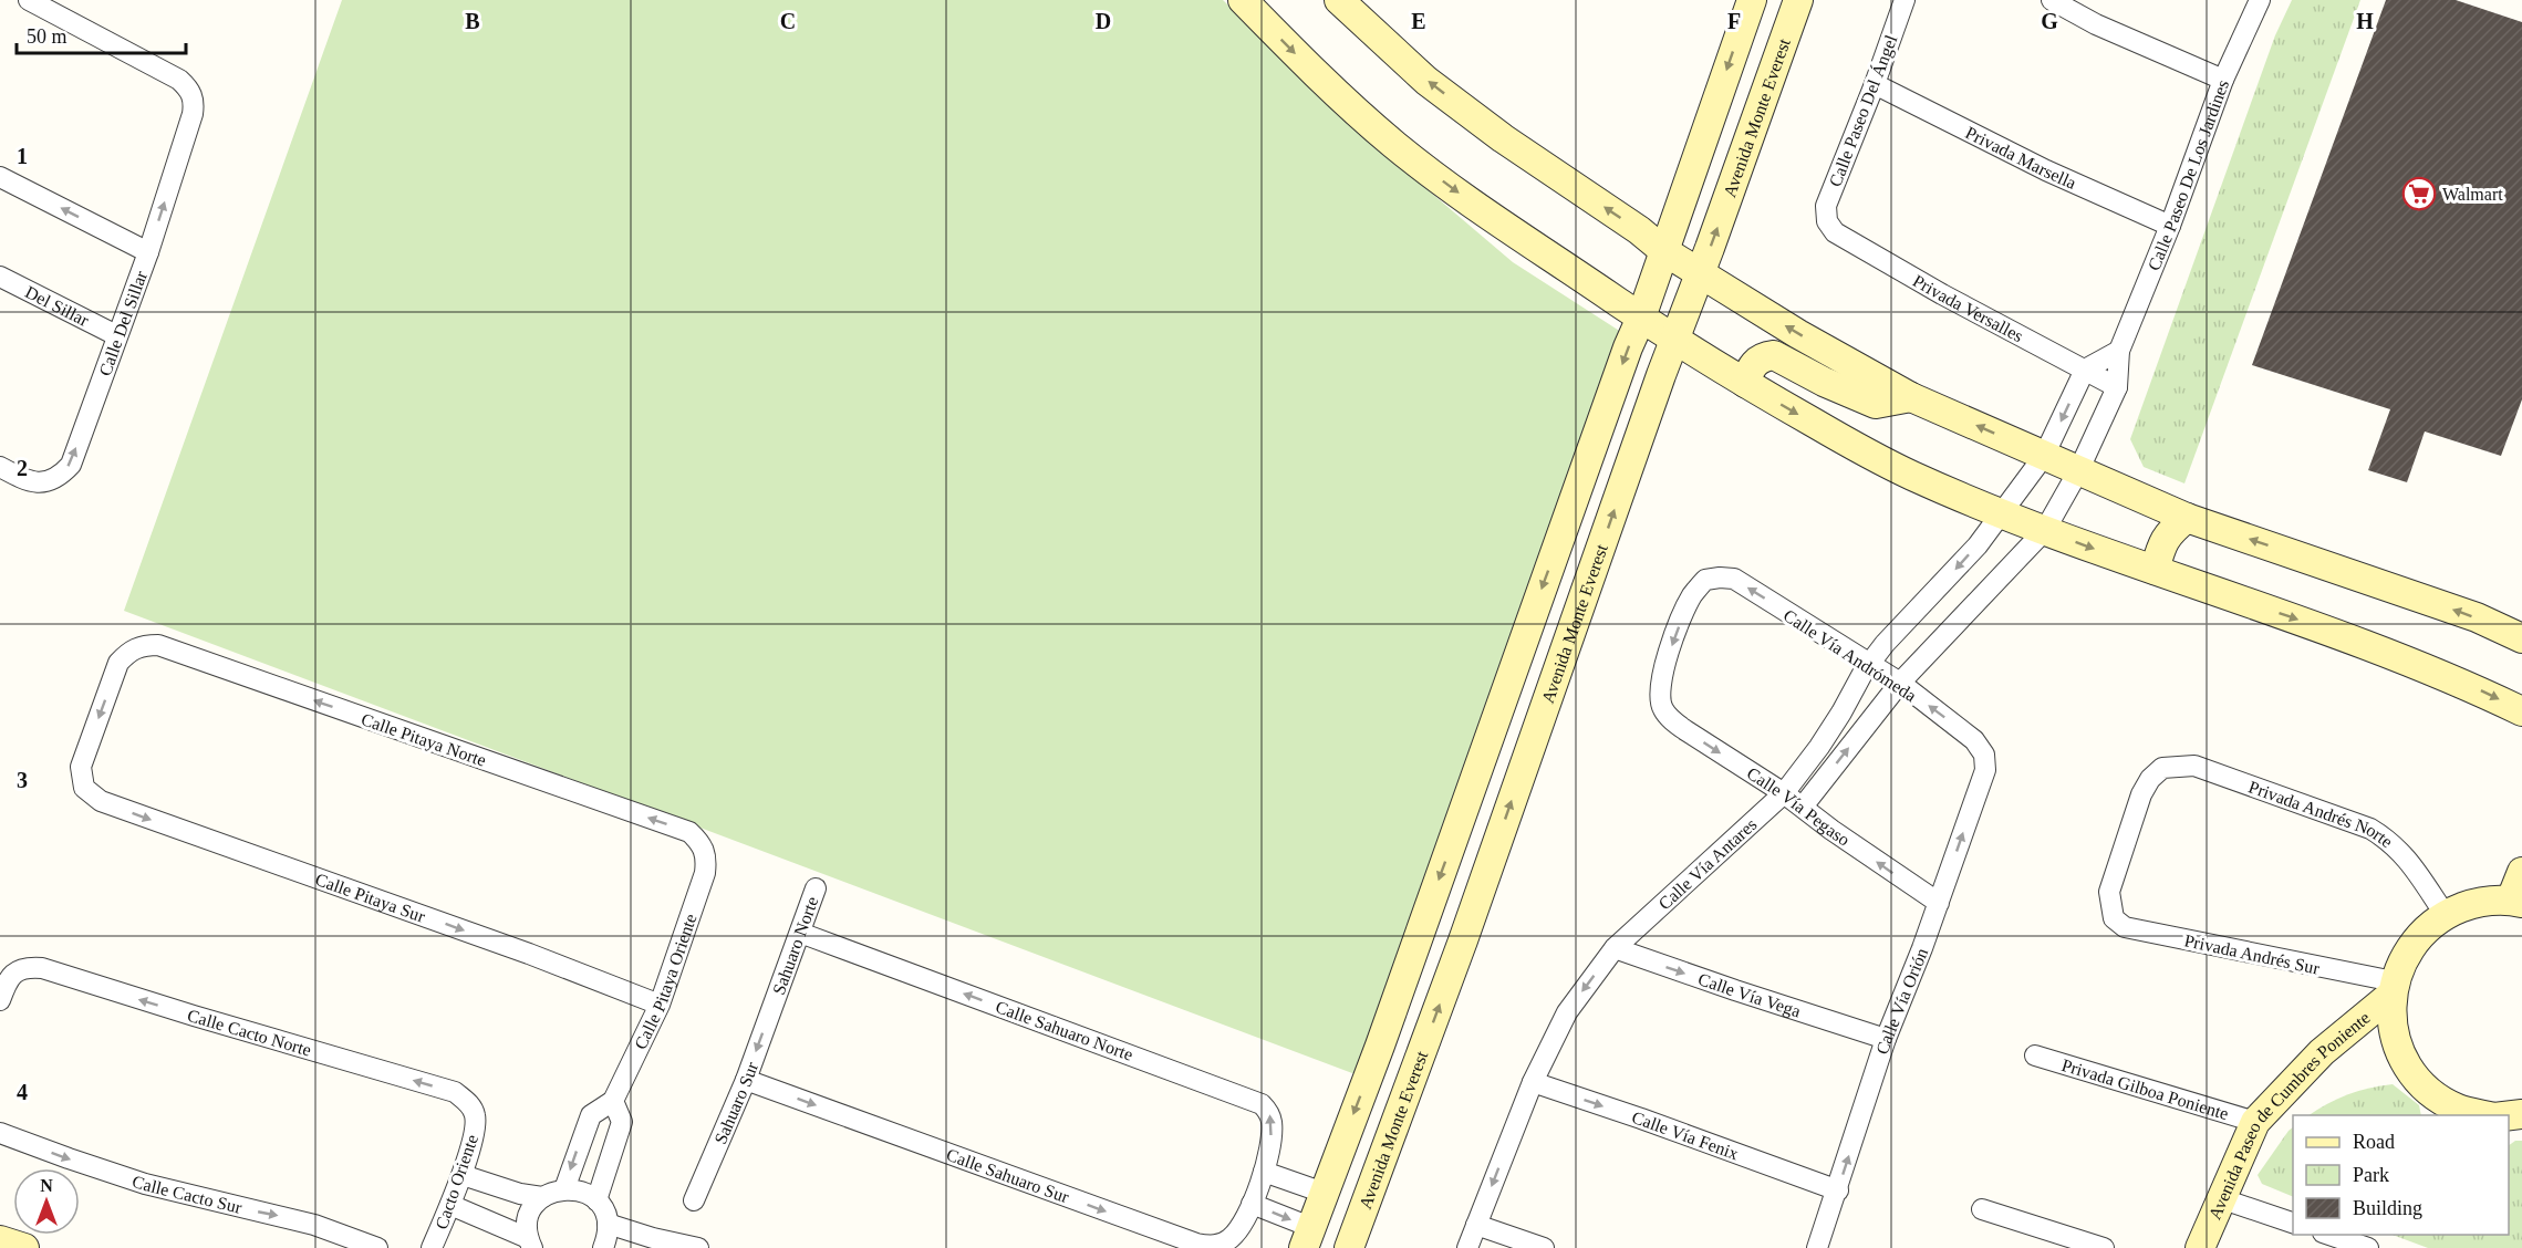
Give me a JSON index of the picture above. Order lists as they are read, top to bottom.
{
  "streets": {
    "street": [
      "Calle Paseo Del Ángel",
      "Avenida Monte Everest",
      "Privada Marsella",
      "Calle Paseo De Los Jardines",
      "Del Sillar",
      "Privada Versalles",
      "Calle Del Sillar",
      "Calle Vía Andrómeda",
      "Calle Pitaya Norte",
      "Calle Vía Pegaso",
      "Privada Andrés Norte",
      "Calle Vía Antares",
      "Calle Pitaya Sur",
      "Sahuaro Norte",
      "Privada Andrés Sur",
      "Calle Pitaya Oriente",
      "Calle Vía Vega",
      "Calle Vía Orión",
      "Calle Sahuaro Norte",
      "Calle Cacto Norte",
      "Privada Gilboa Poniente",
      "Sahuaro Sur",
      "Avenida Paseo de Cumbres Poniente",
      "Calle Vía Fenix",
      "Calle Sahuaro Sur",
      "Cacto Oriente",
      "Calle Cacto Sur"
    ]
  },
  "crossings": [
    ["Calle Paseo Del Ángel", "Privada Marsella"],
    ["Calle Paseo Del Ángel", "Privada Versalles"],
    ["Privada Marsella", "Calle Paseo De Los Jardines"],
    ["Calle Paseo De Los Jardines", "Privada Versalles"],
    ["Del Sillar", "Calle Del Sillar"],
    ["Calle Vía Andrómeda", "Calle Vía Pegaso"],
    ["Calle Vía Andrómeda", "Calle Vía Antares"],
    ["Calle Vía Andrómeda", "Calle Vía Orión"],
    ["Calle Pitaya Norte", "Calle Pitaya Sur"],
    ["Calle Pitaya Norte", "Calle Pitaya Oriente"],
    ["Calle Vía Pegaso", "Calle Vía Antares"],
    ["Calle Vía Pegaso", "Calle Vía Orión"],
    ["Privada Andrés Norte", "Privada Andrés Sur"],
    ["Calle Vía Antares", "Calle Vía Vega"],
    ["Calle Vía Antares", "Calle Vía Fenix"],
    ["Calle Pitaya Sur", "Calle Pitaya Oriente"],
    ["Sahuaro Norte", "Calle Sahuaro Norte"],
    ["Sahuaro Norte", "Sahuaro Sur"],
    ["Privada Andrés Sur", "Avenida Paseo de Cumbres Poniente"],
    ["Calle Vía Vega", "Calle Vía Orión"],
    ["Calle Vía Orión", "Calle Vía Fenix"],
    ["Calle Sahuaro Norte", "Calle Sahuaro Sur"],
    ["Calle Cacto Norte", "Cacto Oriente"],
    ["Privada Gilboa Poniente", "Avenida Paseo de Cumbres Poniente"],
    ["Sahuaro Sur", "Calle Sahuaro Sur"]
  ],
  "one_way": [
    "Calle Pitaya Norte",
    "Calle Pitaya Sur",
    "Calle Vía Vega",
    "Calle Vía Orión",
    "Calle Sahuaro Norte",
    "Calle Cacto Norte",
    "Sahuaro Sur",
    "Calle Vía Fenix",
    "Calle Sahuaro Sur",
    "Calle Cacto Sur"
  ],
  "places": {
    "supermarket": ["Walmart"]
  },
  "legend": ["Road", "Park", "Building"],
  "scale_bar": "50 m",
  "north": "top",
  "grid": {
    "columns": [
      "B",
      "C",
      "D",
      "E",
      "F",
      "G",
      "H"
    ],
    "rows": [
      "1",
      "2",
      "3",
      "4"
    ]
  }
}
